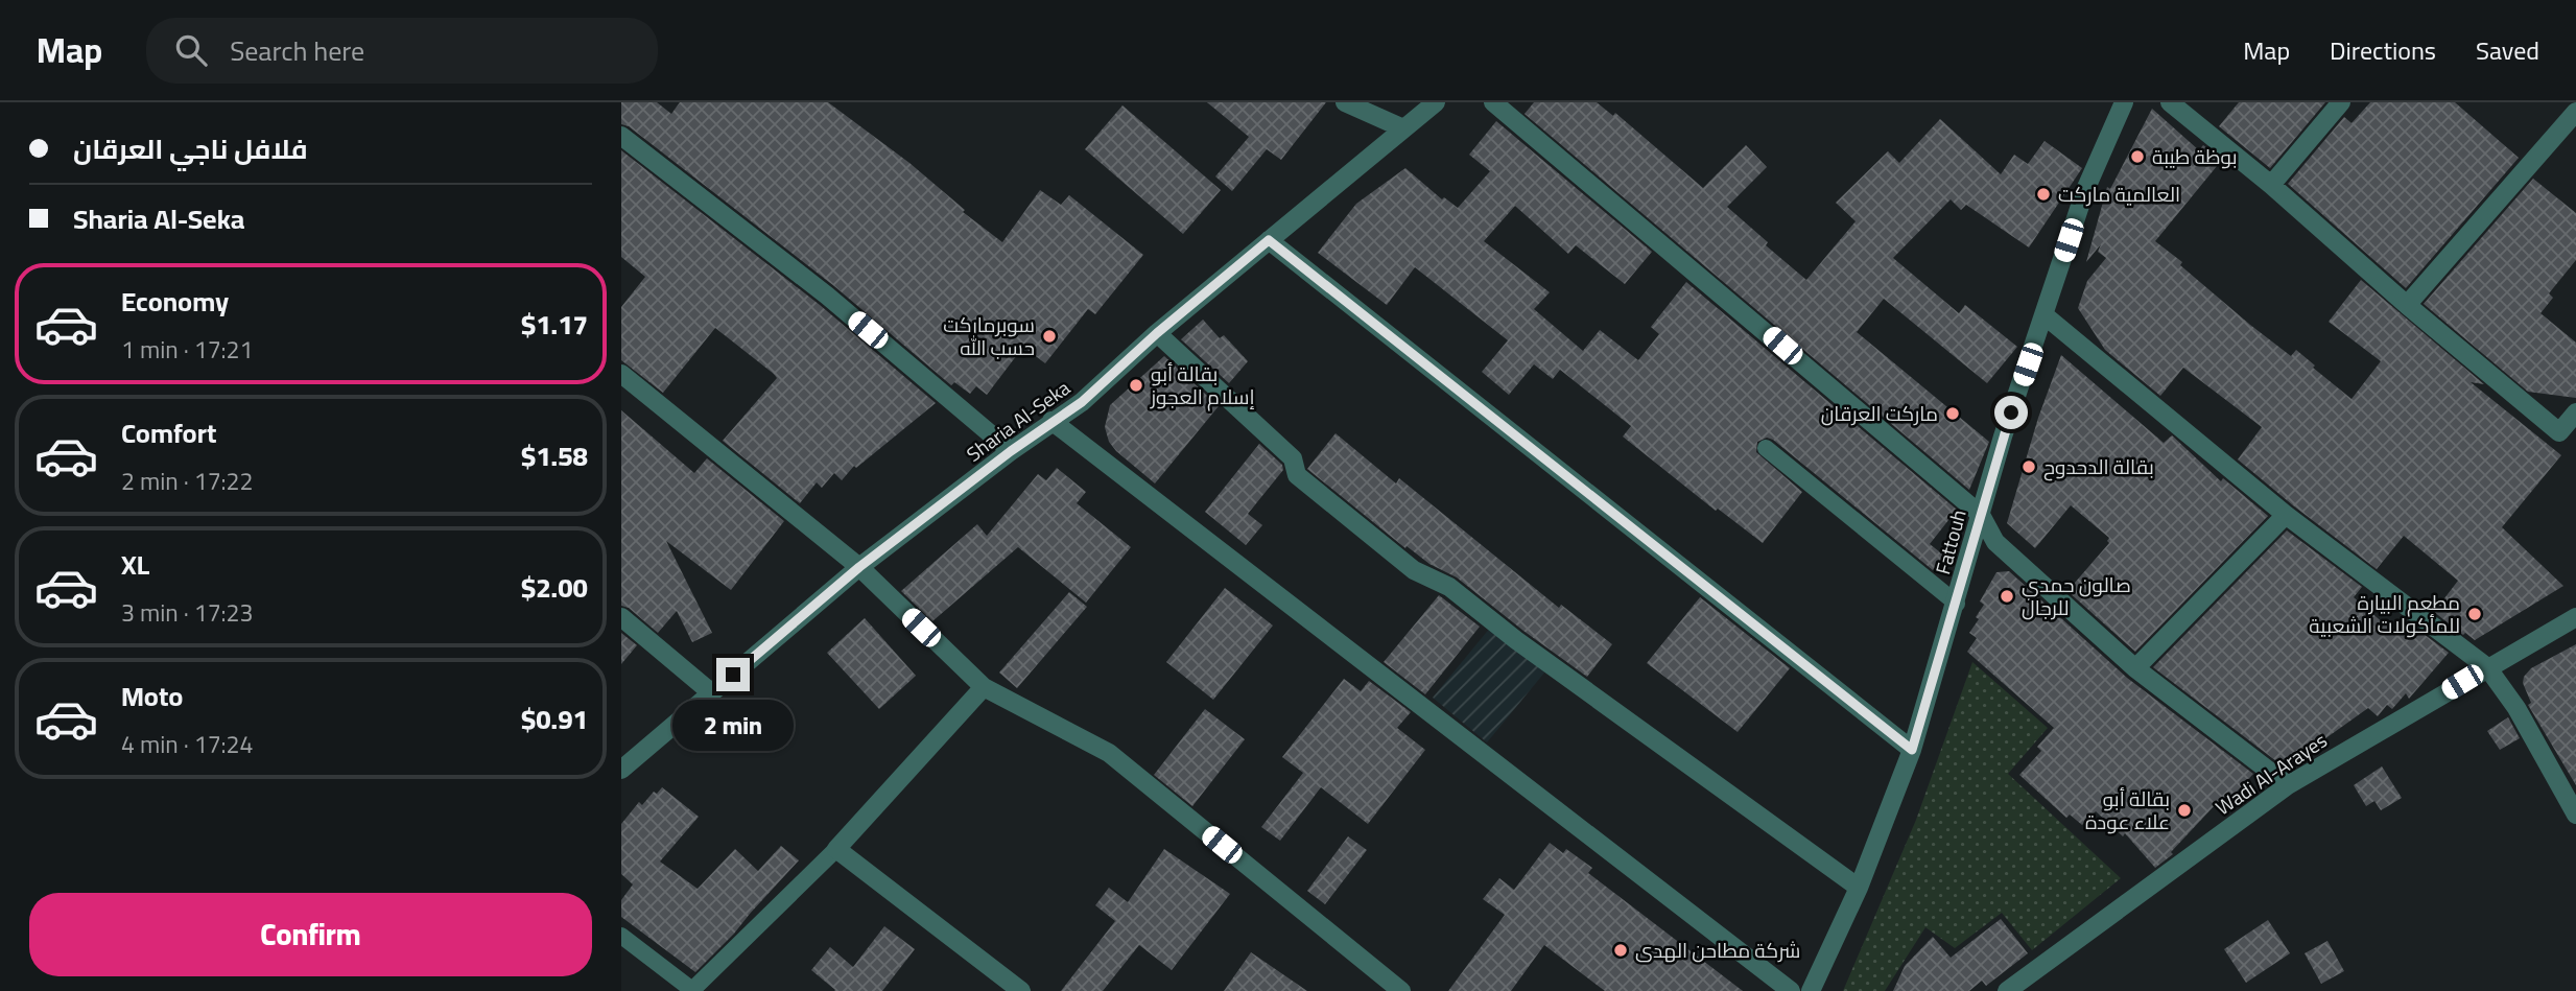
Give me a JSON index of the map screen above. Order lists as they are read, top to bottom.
{
  "streets": {
    "street": ["Sharia Al-Seka", "Fattouh", "Wadi Al-Arayes"]
  },
  "places": [
    "بوظة طيبة",
    "العالمية ماركت",
    "سوبرماركت حسب الله",
    "بقالة أبو إسلام العجوز",
    "ماركت العرقان",
    "بقالة الدحدوح",
    "صالون حمدي للرجال",
    "مطعم البيارة للمأكولات الشعبية",
    "بقالة أبو علاء عودة",
    "شركة مطاحن الهدى"
  ],
  "page": {
    "header": "Map",
    "search": "Search here",
    "nav": ["Map", "Directions", "Saved"],
    "banner": ["فلافل ناجي العرقان", "Sharia Al-Seka"],
    "list": [
      {
        "name": "Economy",
        "note": "1 min · 17:21",
        "value": "$1.17"
      },
      {
        "name": "Comfort",
        "note": "2 min · 17:22",
        "value": "$1.58"
      },
      {
        "name": "XL",
        "note": "3 min · 17:23",
        "value": "$2.00"
      },
      {
        "name": "Moto",
        "note": "4 min · 17:24",
        "value": "$0.91"
      }
    ],
    "bubble": "2 min",
    "buttons": "Confirm"
  }
}
